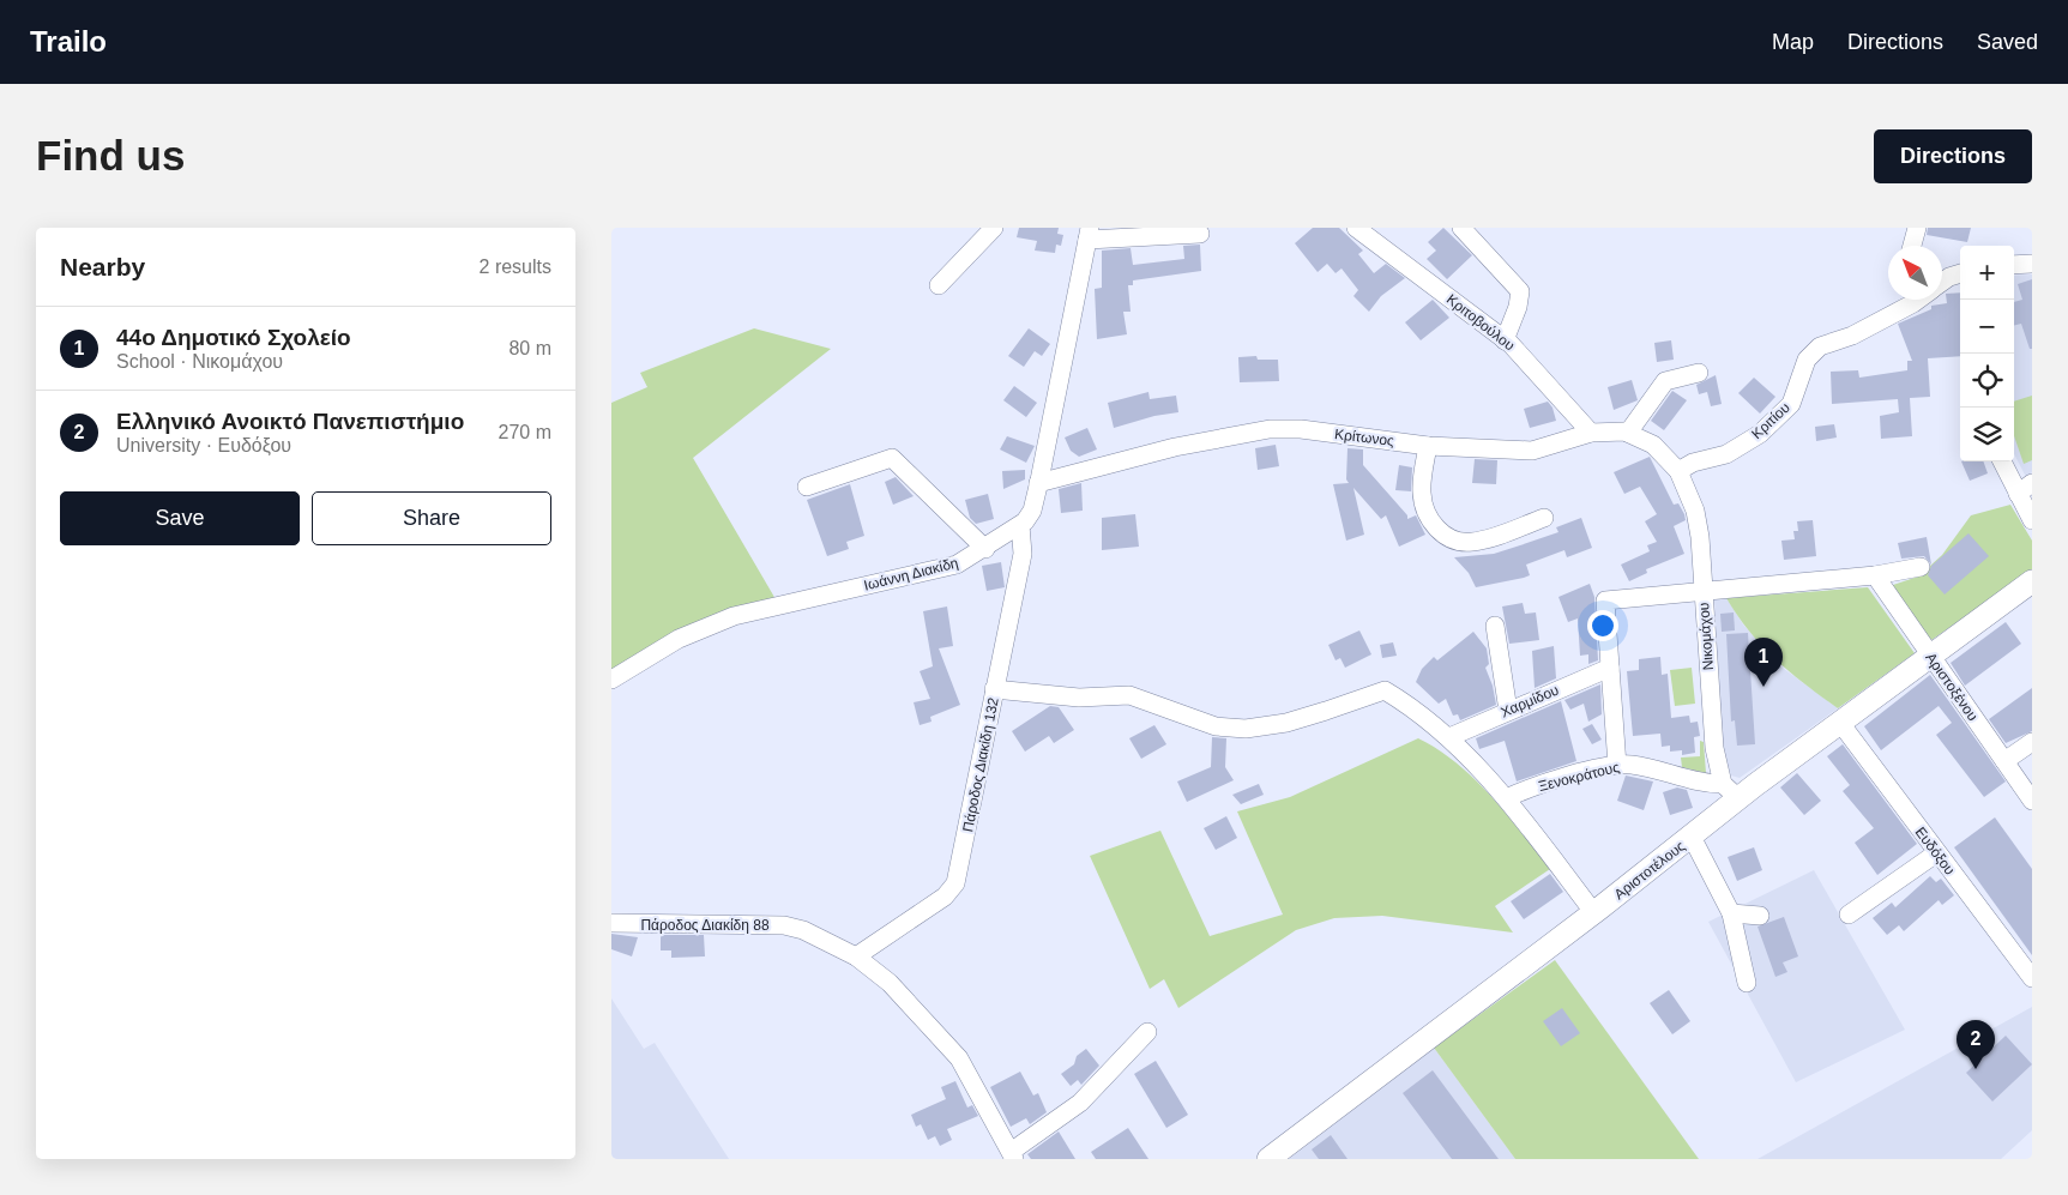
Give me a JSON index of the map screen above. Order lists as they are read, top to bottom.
{
  "streets": {
    "main road": ["Αριστοτέλους"],
    "street": [
      "Κριτοβούλου",
      "Κριτίου",
      "Κρίτωνος",
      "Ιωάννη Διακίδη",
      "Νικομάχου",
      "Αριστοξένου",
      "Χαρμίδου",
      "Πάροδος Διακίδη 132",
      "Ξενοκράτους",
      "Ευδόξου",
      "Πάροδος Διακίδη 88"
    ]
  },
  "crossings": [
    ["Κριτοβούλου", "Κρίτωνος"],
    ["Κριτίου", "Κρίτωνος"],
    ["Κριτίου", "Νικομάχου"],
    ["Κρίτωνος", "Ιωάννη Διακίδη"],
    ["Κρίτωνος", "Νικομάχου"],
    ["Ιωάννη Διακίδη", "Πάροδος Διακίδη 132"],
    ["Νικομάχου", "Ξενοκράτους"],
    ["Νικομάχου", "Αριστοτέλους"],
    ["Αριστοξένου", "Αριστοτέλους"],
    ["Πάροδος Διακίδη 132", "Πάροδος Διακίδη 88"],
    ["Ξενοκράτους", "Αριστοτέλους"],
    ["Ευδόξου", "Αριστοτέλους"]
  ],
  "north": "top left",
  "page": {
    "header": "Trailo",
    "nav": ["Map", "Directions", "Saved"],
    "buttons": [
      "Directions",
      ["Save", "Share"]
    ],
    "title": "Find us",
    "heading": ["Nearby", "2 results"],
    "map_buttons": ["+", "−"],
    "list": [
      {
        "mark": "1",
        "name": "44ο Δημοτικό Σχολείο",
        "note": "School · Νικομάχου",
        "value": "80 m"
      },
      {
        "mark": "2",
        "name": "Ελληνικό Ανοικτό Πανεπιστήμιο",
        "note": "University · Ευδόξου",
        "value": "270 m"
      }
    ],
    "pins": ["1", "2"]
  }
}
